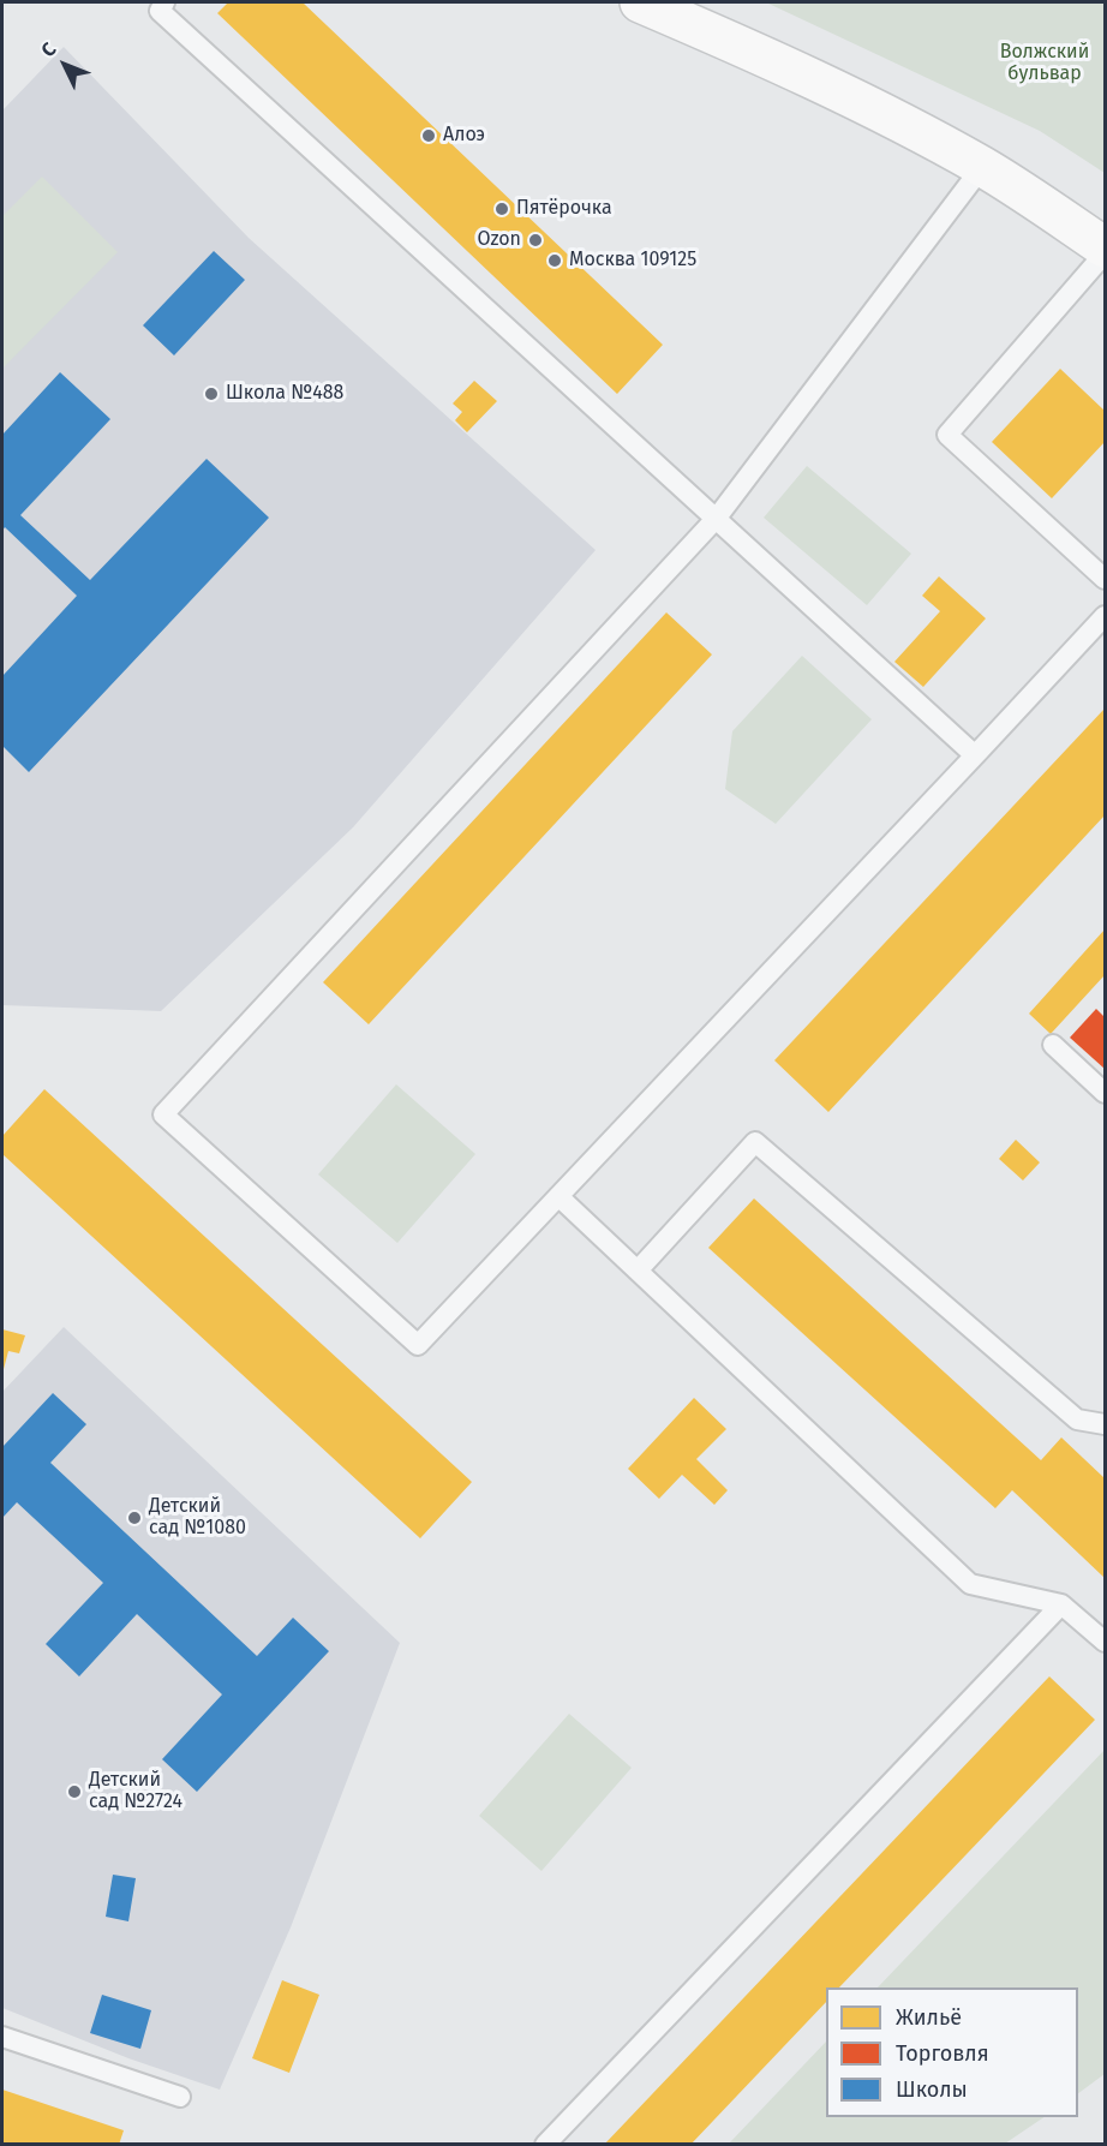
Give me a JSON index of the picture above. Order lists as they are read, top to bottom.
{
  "parks": ["Волжский бульвар"],
  "places": [
    "Алоэ",
    "Пятёрочка",
    "Ozon",
    "Москва 109125",
    "Школа №488",
    "Детский сад №1080",
    "Детский сад №2724"
  ],
  "legend": ["Жильё", "Торговля", "Школы"],
  "north": "top left"
}
